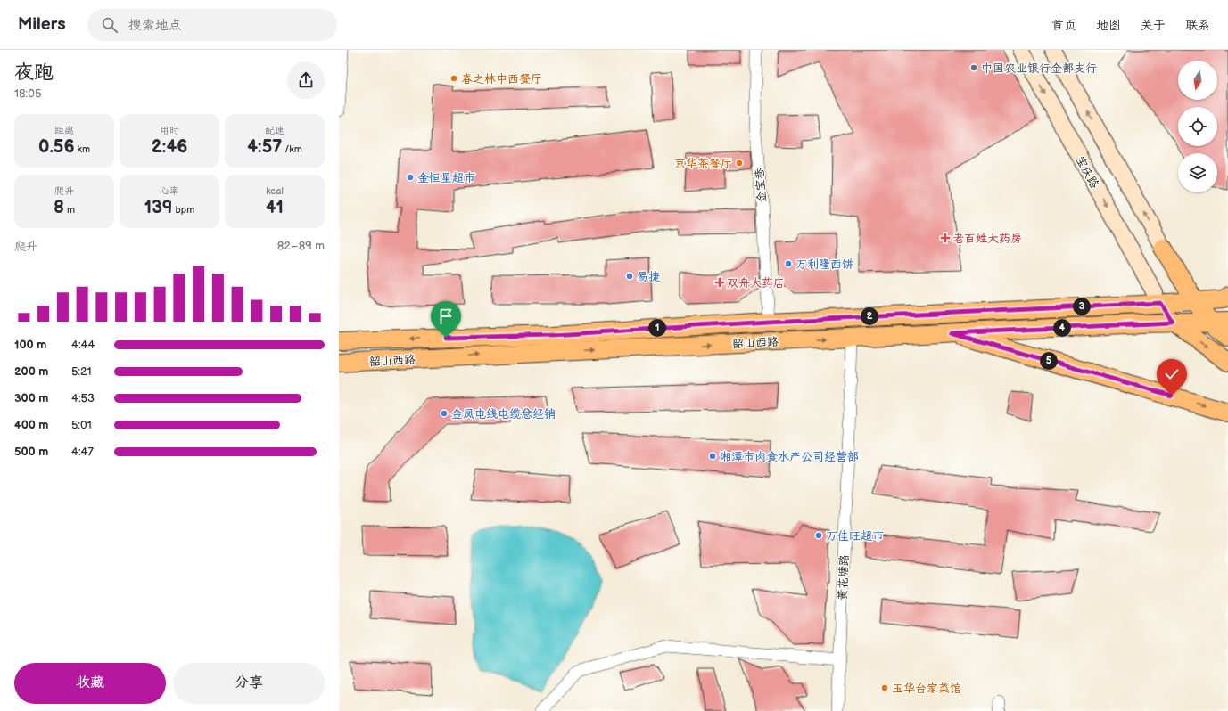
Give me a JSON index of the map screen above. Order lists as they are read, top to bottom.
{
  "streets": {
    "main road": ["韶山西路"],
    "street": ["宝庆路", "金宝巷", "黄花塘路"]
  },
  "crossings": [
    ["宝庆路", "韶山西路"],
    ["金宝巷", "韶山西路"],
    ["韶山西路", "黄花塘路"]
  ],
  "places": {
    "other": [
      "中国农业银行金都支行",
      "春之林中西餐厅",
      "京华茶餐厅",
      "金恒星超市",
      "万利隆西饼",
      "易捷",
      "金凤电线电缆总经销",
      "湘潭市肉食水产公司经营部",
      "万佳旺超市",
      "玉华台家菜馆"
    ],
    "health": ["老百姓大药房", "双舟大药店"]
  },
  "north": "bottom",
  "page": {
    "header": "Milers",
    "search": "搜索地点",
    "nav": [
      "首页",
      "地图",
      "关于",
      "联系"
    ],
    "heading": ["夜跑", "18:05"],
    "stats": [
      ["距离", "0.56 km"],
      ["用时", "2:46"],
      ["配速", "4:57 /km"],
      ["爬升", "8 m"],
      ["心率", "139 bpm"],
      ["kcal", "41"]
    ],
    "chart": ["爬升", "82–89 m"],
    "pins": [
      "3",
      "2",
      "1",
      "4",
      "5"
    ],
    "list": [
      {
        "name": "100 m",
        "note": "4:44"
      },
      {
        "name": "200 m",
        "note": "5:21"
      },
      {
        "name": "300 m",
        "note": "4:53"
      },
      {
        "name": "400 m",
        "note": "5:01"
      },
      {
        "name": "500 m",
        "note": "4:47"
      }
    ],
    "buttons": ["收藏", "分享"]
  }
}
